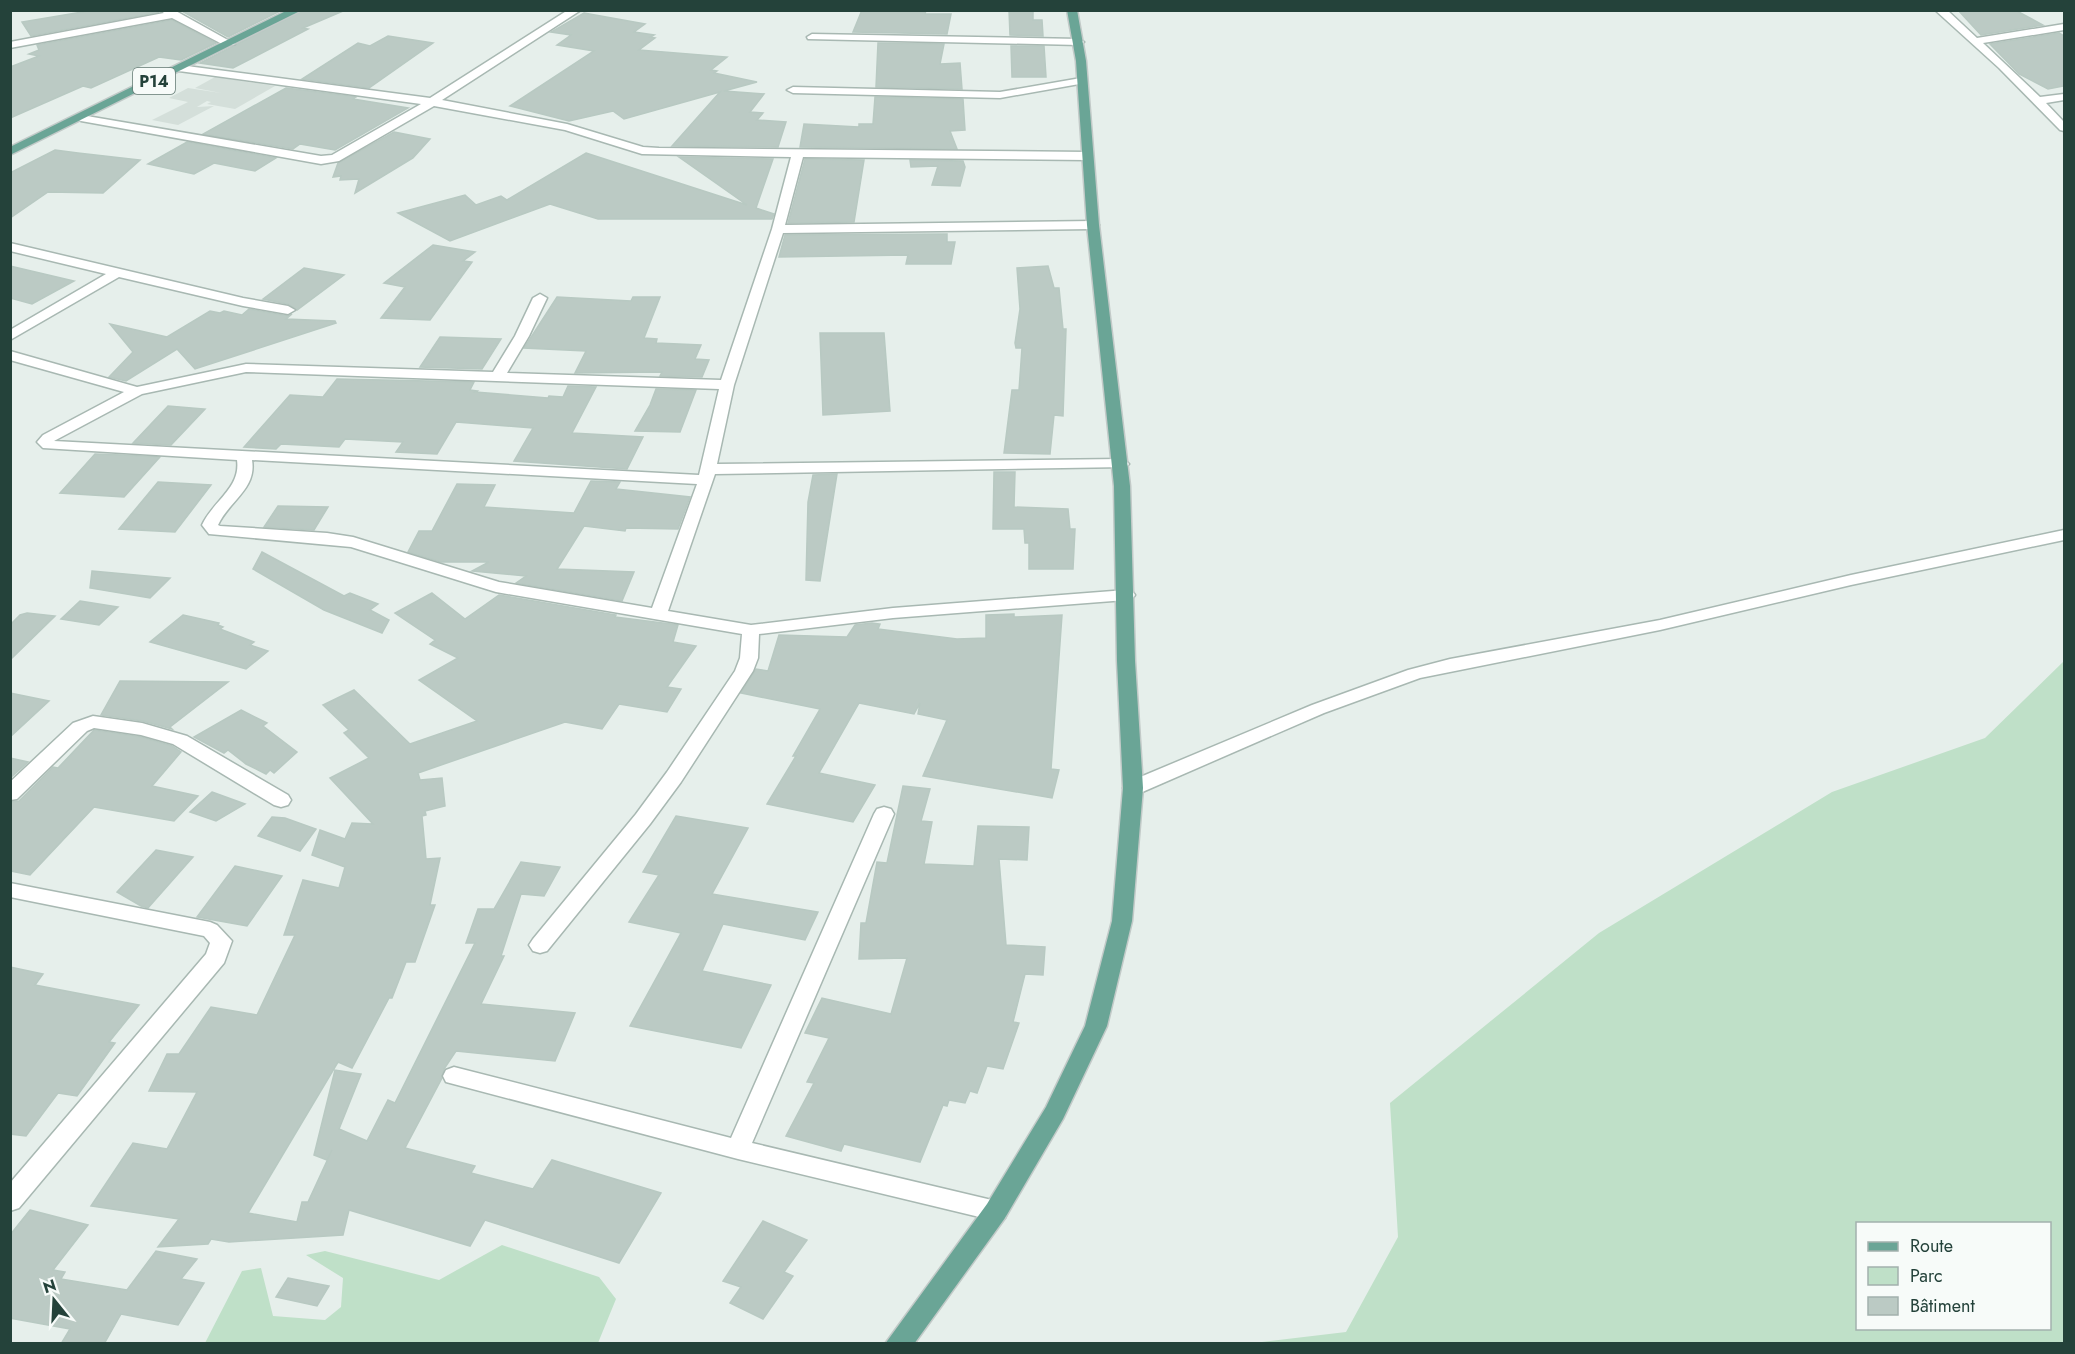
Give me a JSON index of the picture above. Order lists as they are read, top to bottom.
{
  "streets": {
    "main road": ["P14"]
  },
  "legend": ["Route", "Parc", "Bâtiment"],
  "north": "top"
}
